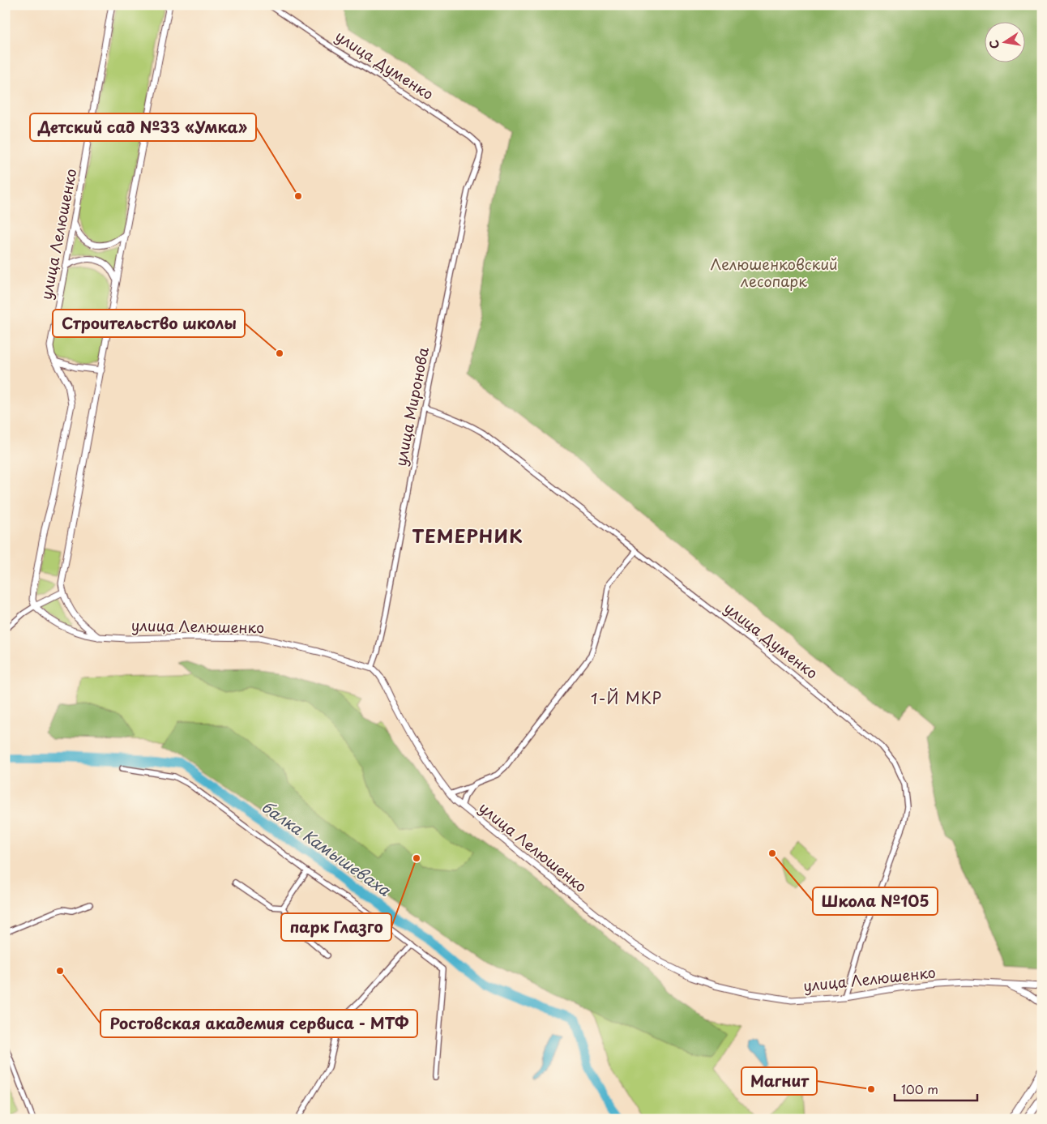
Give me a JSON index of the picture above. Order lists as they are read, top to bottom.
{
  "streets": {
    "street": ["улица Думенко", "улица Лелюшенко", "улица Миронова"]
  },
  "crossings": [
    ["улица Думенко", "улица Лелюшенко"],
    ["улица Думенко", "улица Миронова"],
    ["улица Лелюшенко", "улица Миронова"]
  ],
  "districts": ["ТЕМЕРНИК", "1-Й МКР"],
  "water": ["балка Камышеваха"],
  "parks": ["Лелюшенковский лесопарк"],
  "places": [
    "Детский сад №33 «Умка»",
    "Строительство школы",
    "Школа №105",
    "парк Глазго",
    "Ростовская академия сервиса - МТФ",
    "Магнит"
  ],
  "scale_bar": "100 m",
  "north": "left"
}
